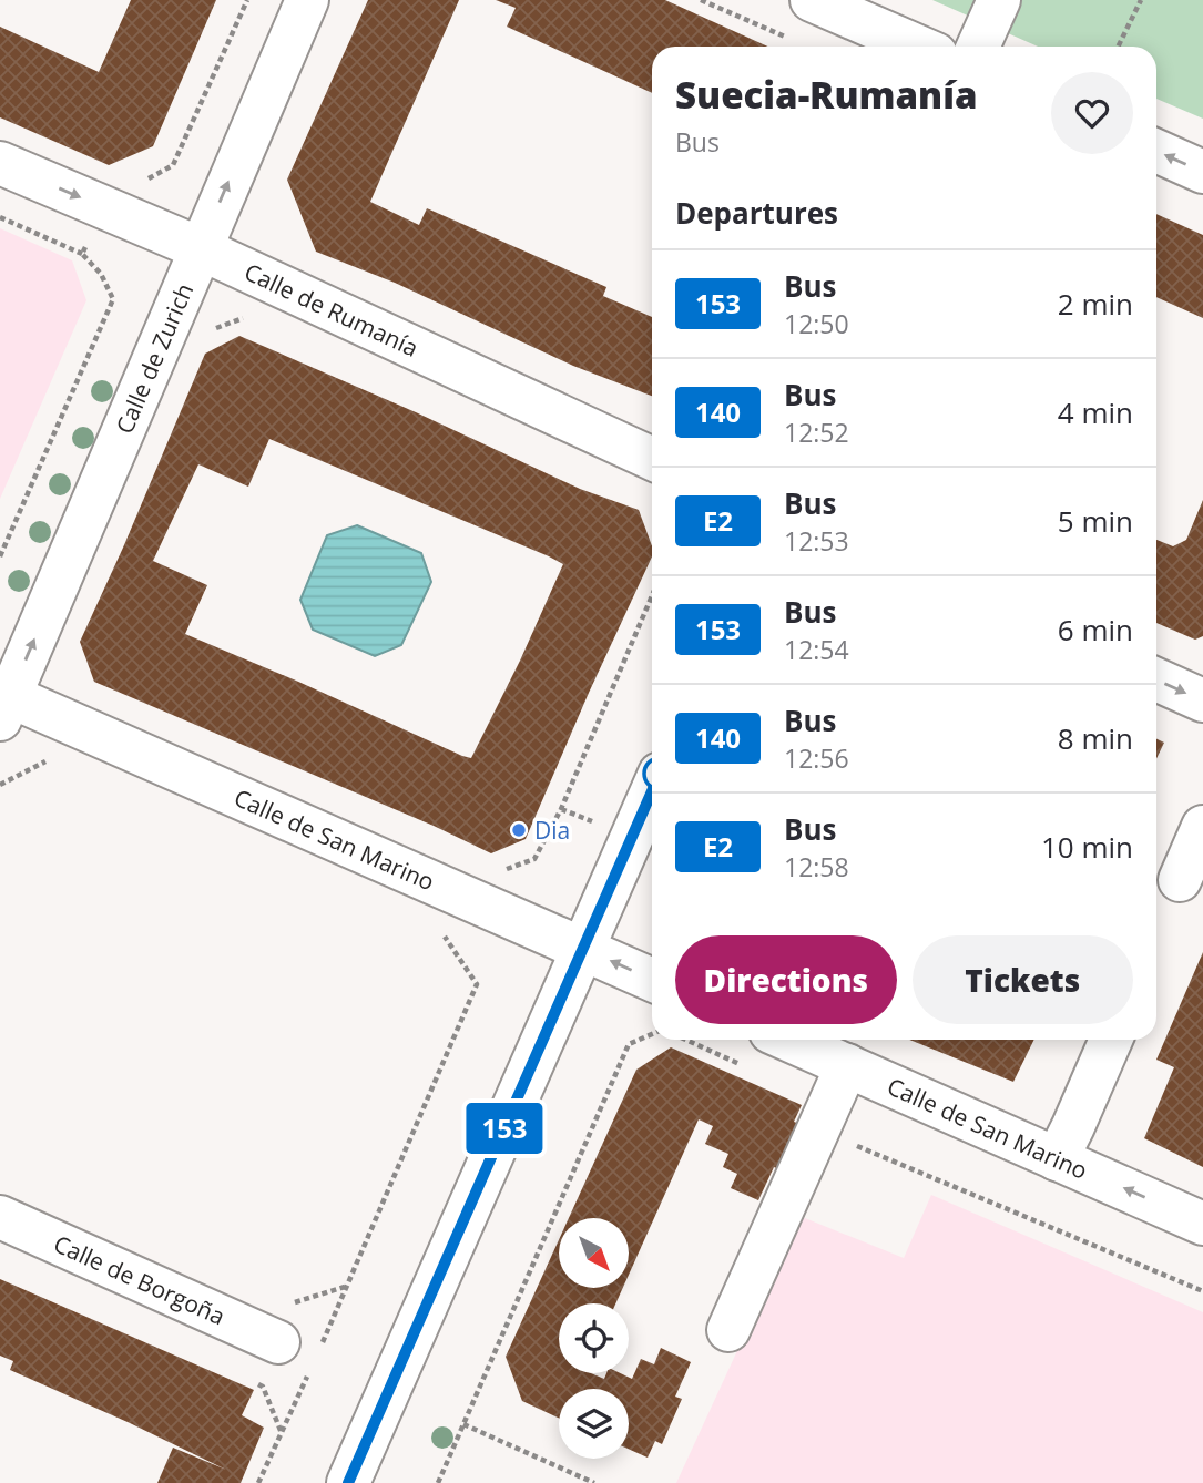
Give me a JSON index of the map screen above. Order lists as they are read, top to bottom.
{
  "streets": {
    "street": [
      "Calle de Rumanía",
      "Calle de Zurich",
      "Calle de San Marino",
      "Calle de Borgoña"
    ]
  },
  "crossings": [
    ["Calle de Rumanía", "Calle de Zurich"],
    ["Calle de Zurich", "Calle de San Marino"]
  ],
  "one_way": ["Calle de Zurich"],
  "places": ["Dia"],
  "lines": ["bus line 153"],
  "north": "bottom right",
  "page": {
    "on_map": "153",
    "heading": [
      ["Suecia-Rumanía", "Bus"],
      "Departures"
    ],
    "list": [
      {
        "mark": "153",
        "name": "Bus",
        "note": "12:50",
        "value": "2 min"
      },
      {
        "mark": "140",
        "name": "Bus",
        "note": "12:52",
        "value": "4 min"
      },
      {
        "mark": "E2",
        "name": "Bus",
        "note": "12:53",
        "value": "5 min"
      },
      {
        "mark": "153",
        "name": "Bus",
        "note": "12:54",
        "value": "6 min"
      },
      {
        "mark": "140",
        "name": "Bus",
        "note": "12:56",
        "value": "8 min"
      },
      {
        "mark": "E2",
        "name": "Bus",
        "note": "12:58",
        "value": "10 min"
      }
    ],
    "buttons": ["Directions", "Tickets"]
  }
}
